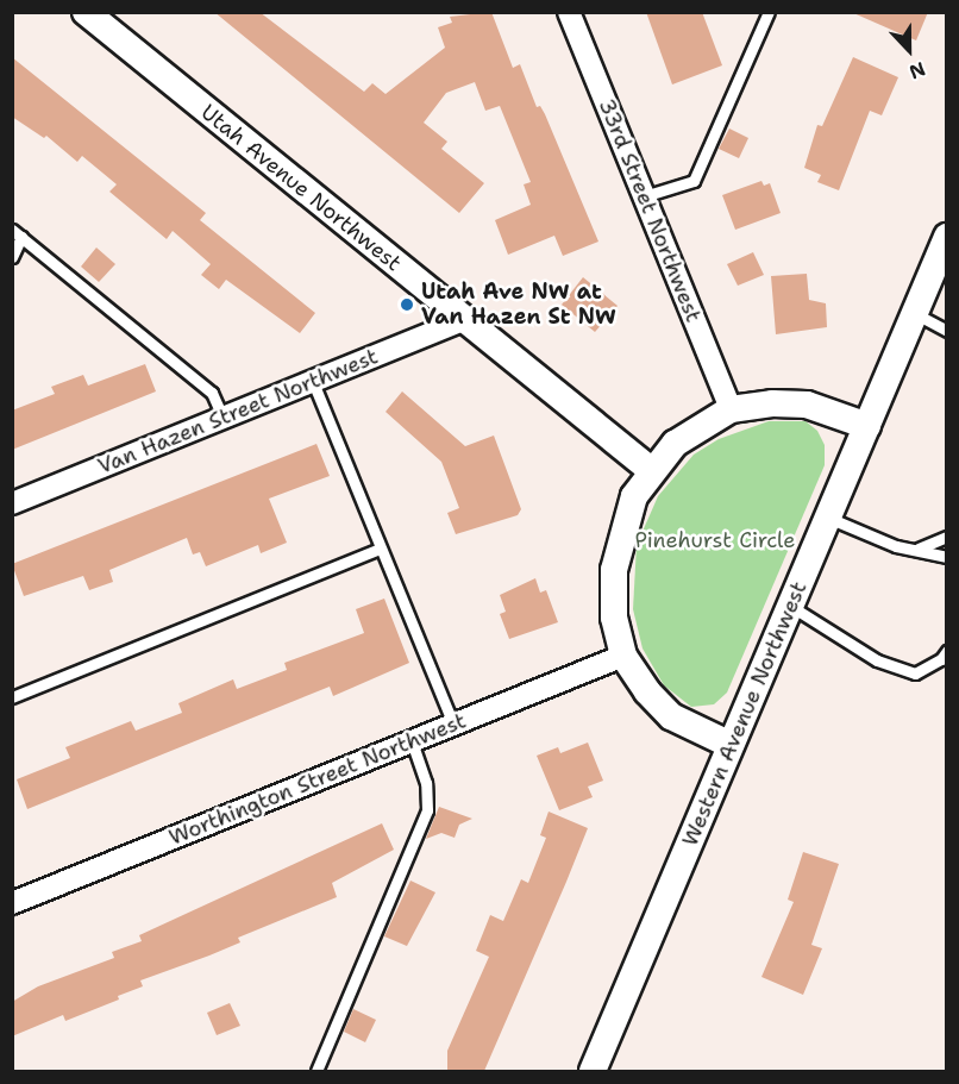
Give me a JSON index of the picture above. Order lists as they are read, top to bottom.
{
  "streets": {
    "street": [
      "Utah Avenue Northwest",
      "33rd Street Northwest",
      "Van Hazen Street Northwest",
      "Western Avenue Northwest",
      "Worthington Street Northwest"
    ]
  },
  "crossings": [
    ["Utah Avenue Northwest", "Van Hazen Street Northwest"]
  ],
  "parks": ["Pinehurst Circle"],
  "places": ["Utah Ave NW at Van Hazen St NW"],
  "north": "bottom"
}
